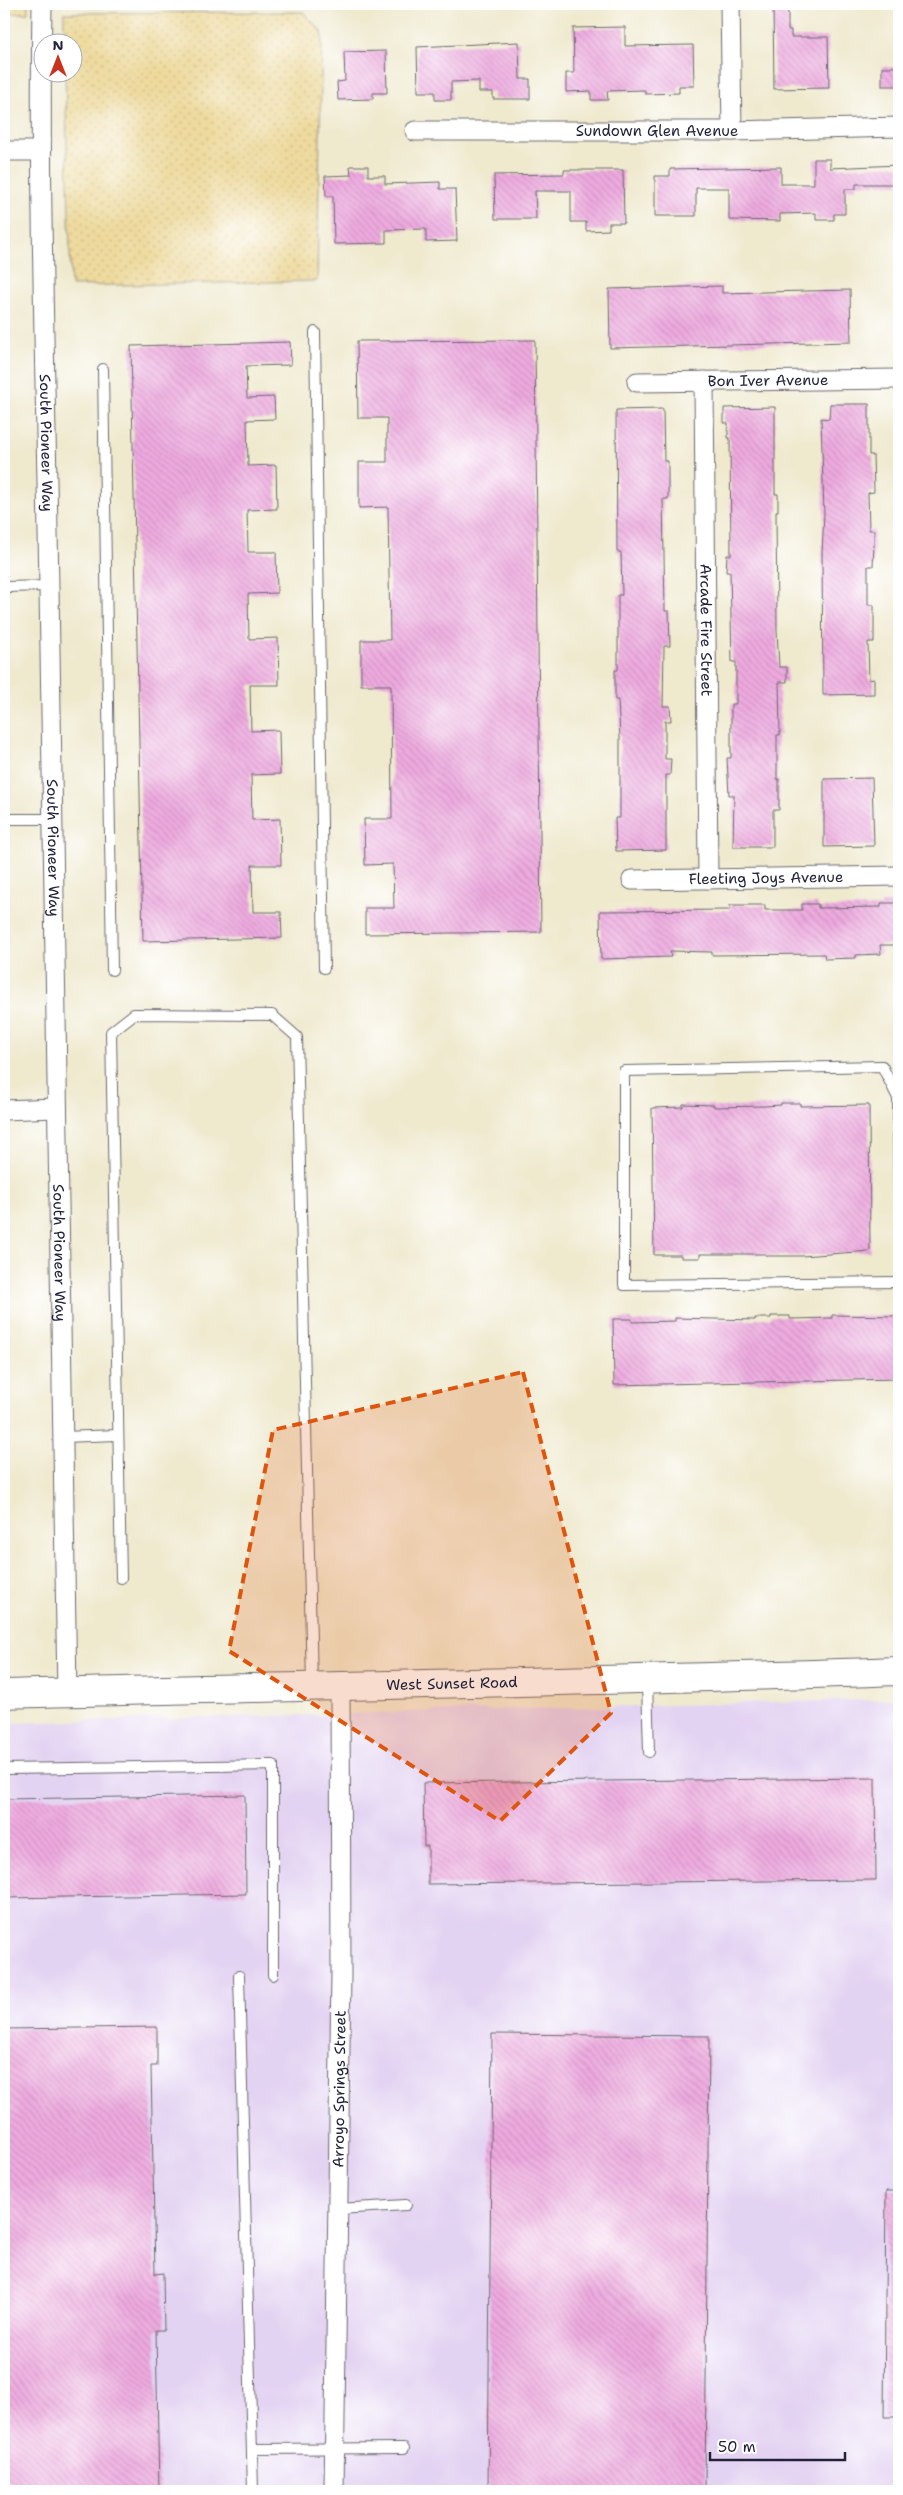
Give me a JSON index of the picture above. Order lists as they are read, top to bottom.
{
  "streets": {
    "main road": ["West Sunset Road"],
    "street": [
      "Sundown Glen Avenue",
      "Bon Iver Avenue",
      "South Pioneer Way",
      "Arcade Fire Street",
      "Fleeting Joys Avenue",
      "Arroyo Springs Street"
    ]
  },
  "crossings": [
    ["Bon Iver Avenue", "Arcade Fire Street"],
    ["South Pioneer Way", "West Sunset Road"],
    ["Arcade Fire Street", "Fleeting Joys Avenue"],
    ["West Sunset Road", "Arroyo Springs Street"]
  ],
  "scale_bar": "50 m",
  "north": "top"
}
